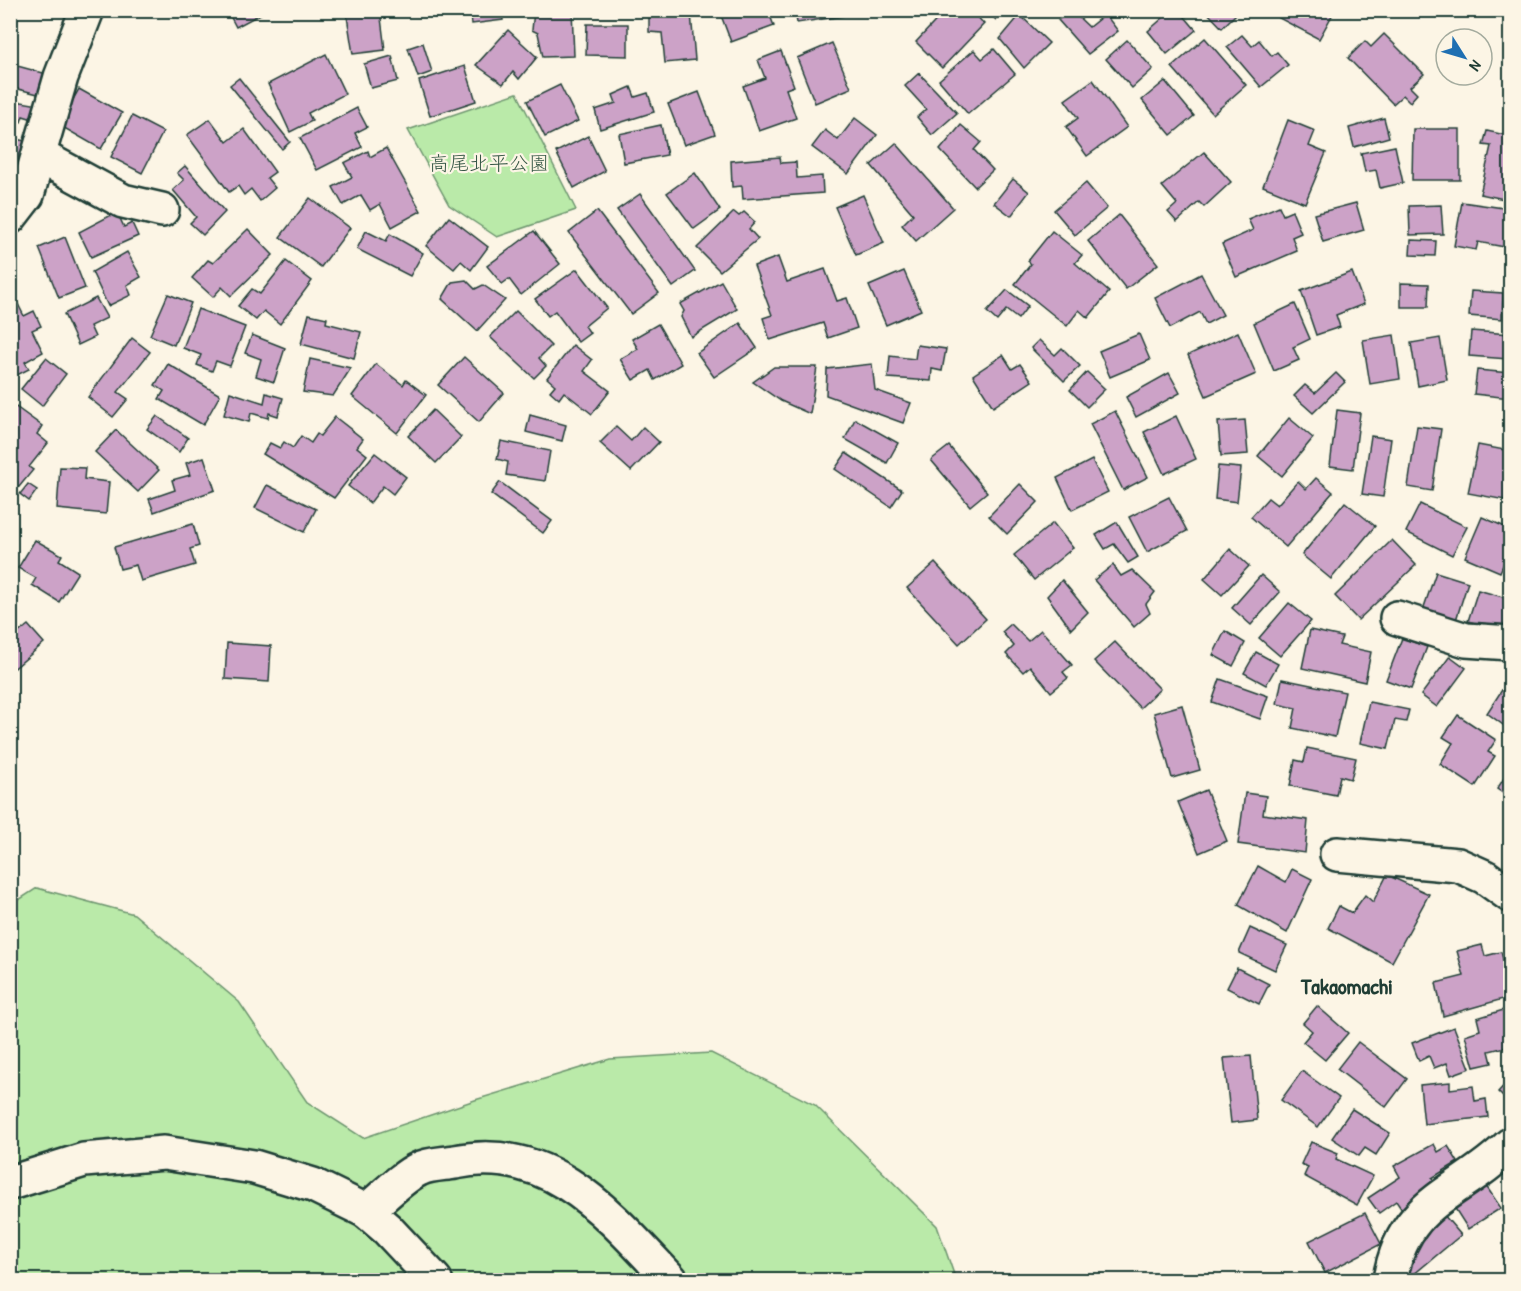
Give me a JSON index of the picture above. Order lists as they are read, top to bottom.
{
  "districts": ["Takaomachi"],
  "parks": ["高尾北平公園"],
  "north": "bottom right"
}
